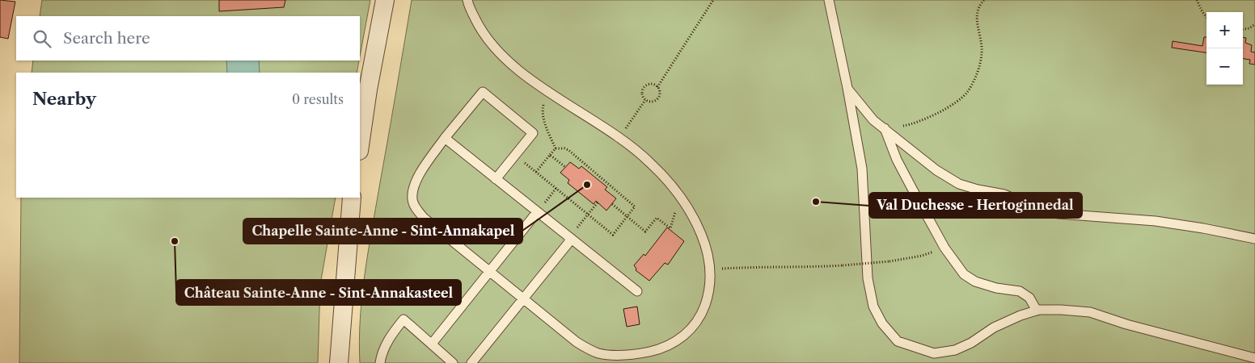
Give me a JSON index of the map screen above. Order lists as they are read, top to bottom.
{
  "places": ["Chapelle Sainte-Anne - Sint-Annakapel", "Val Duchesse - Hertoginnedal", "Château Sainte-Anne - Sint-Annakasteel"],
  "page": {
    "map_buttons": ["+", "−"],
    "search": "Search here",
    "heading": ["Nearby", "0 results"]
  }
}
